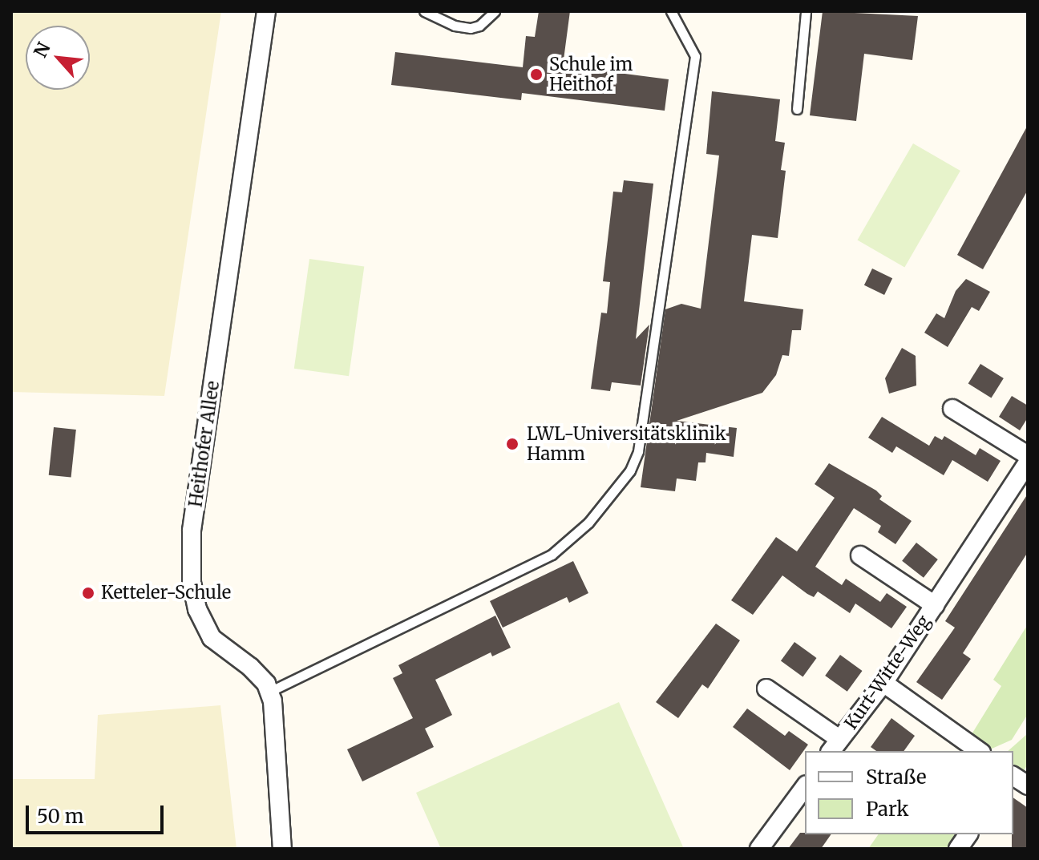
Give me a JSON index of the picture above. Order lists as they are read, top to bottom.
{
  "streets": {
    "street": ["Heithofer Allee", "Kurt-Witte-Weg"]
  },
  "places": ["Schule im Heithof", "LWL-Universitätsklinik Hamm", "Ketteler-Schule"],
  "legend": ["Straße", "Park"],
  "scale_bar": "50 m",
  "north": "top left"
}
